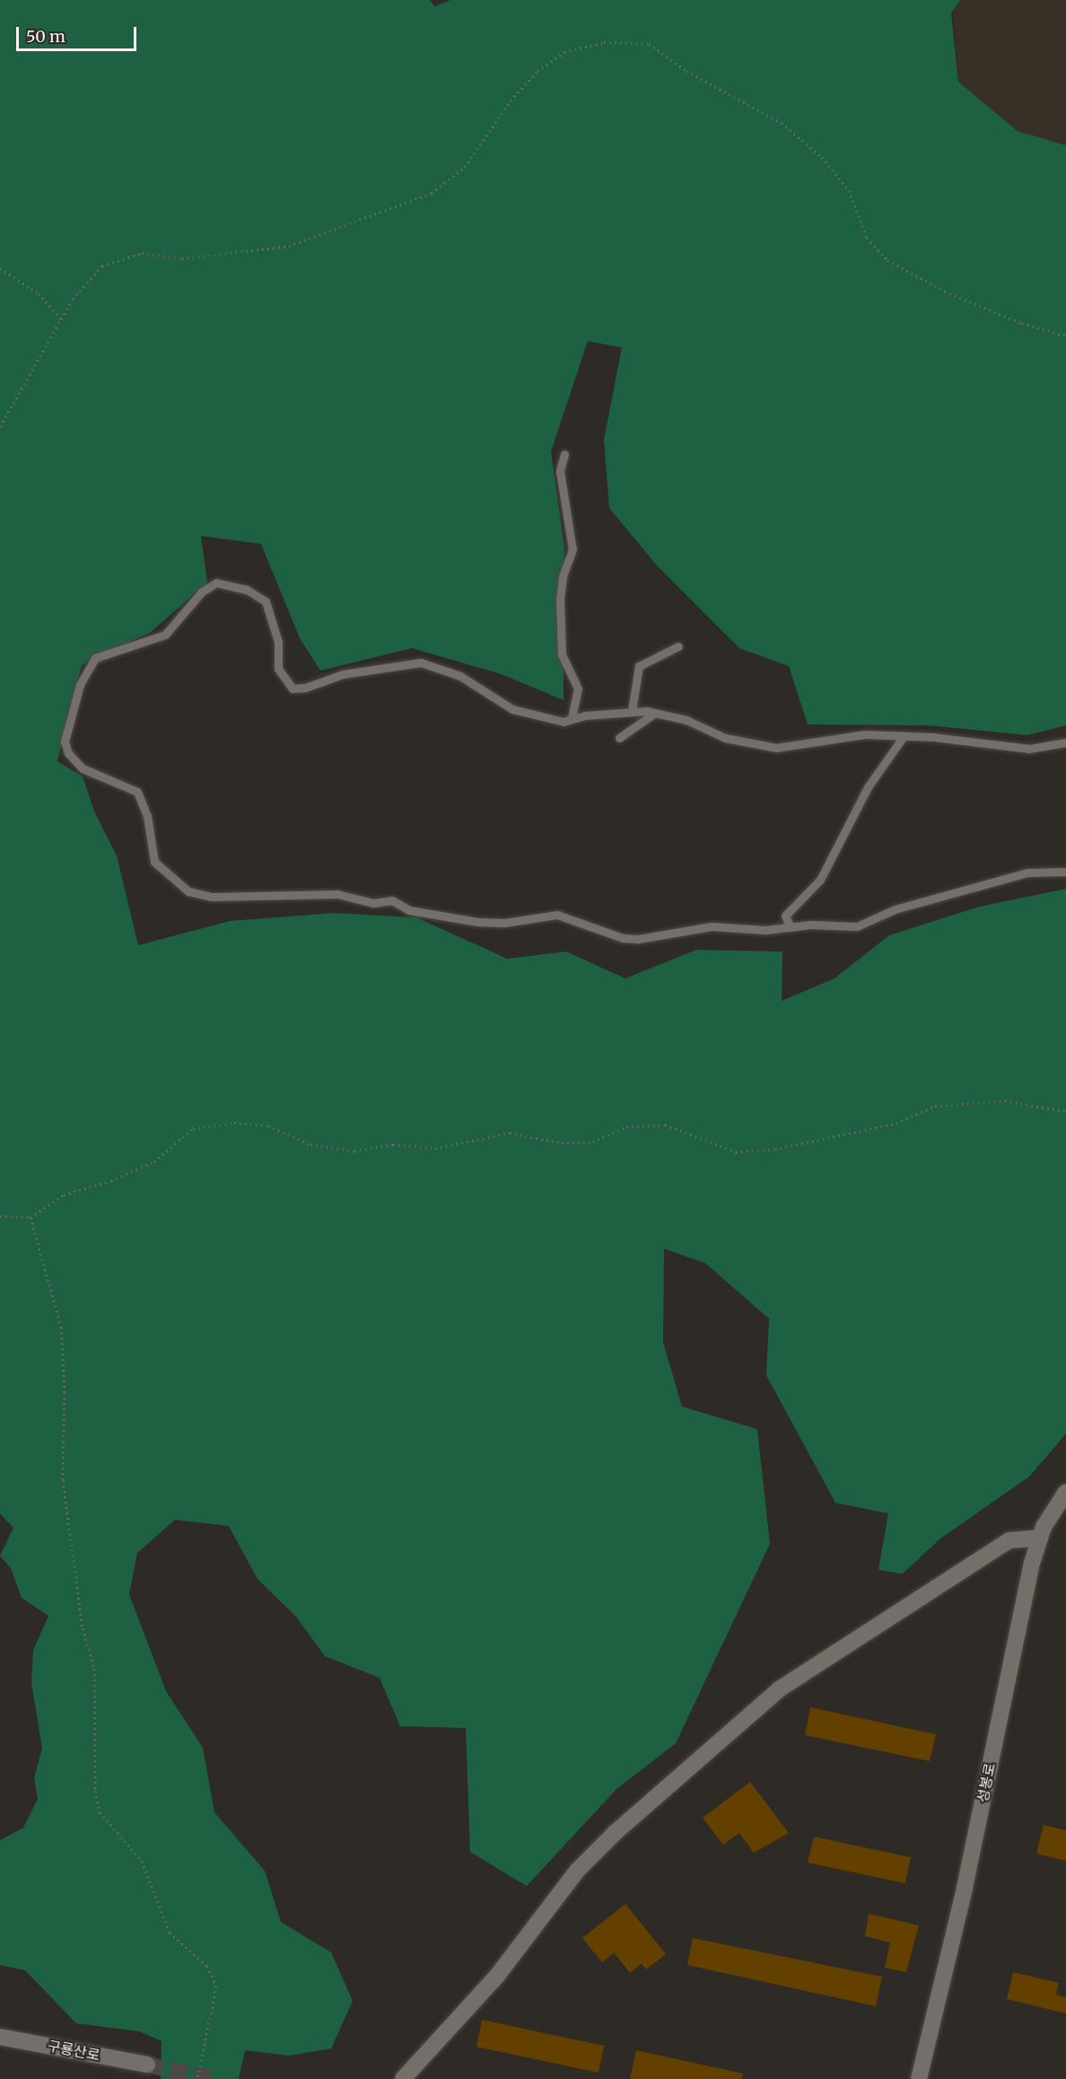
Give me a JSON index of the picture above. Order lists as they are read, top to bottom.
{
  "streets": {
    "street": ["성봉로", "구룡산로"]
  },
  "scale_bar": "50 m"
}
